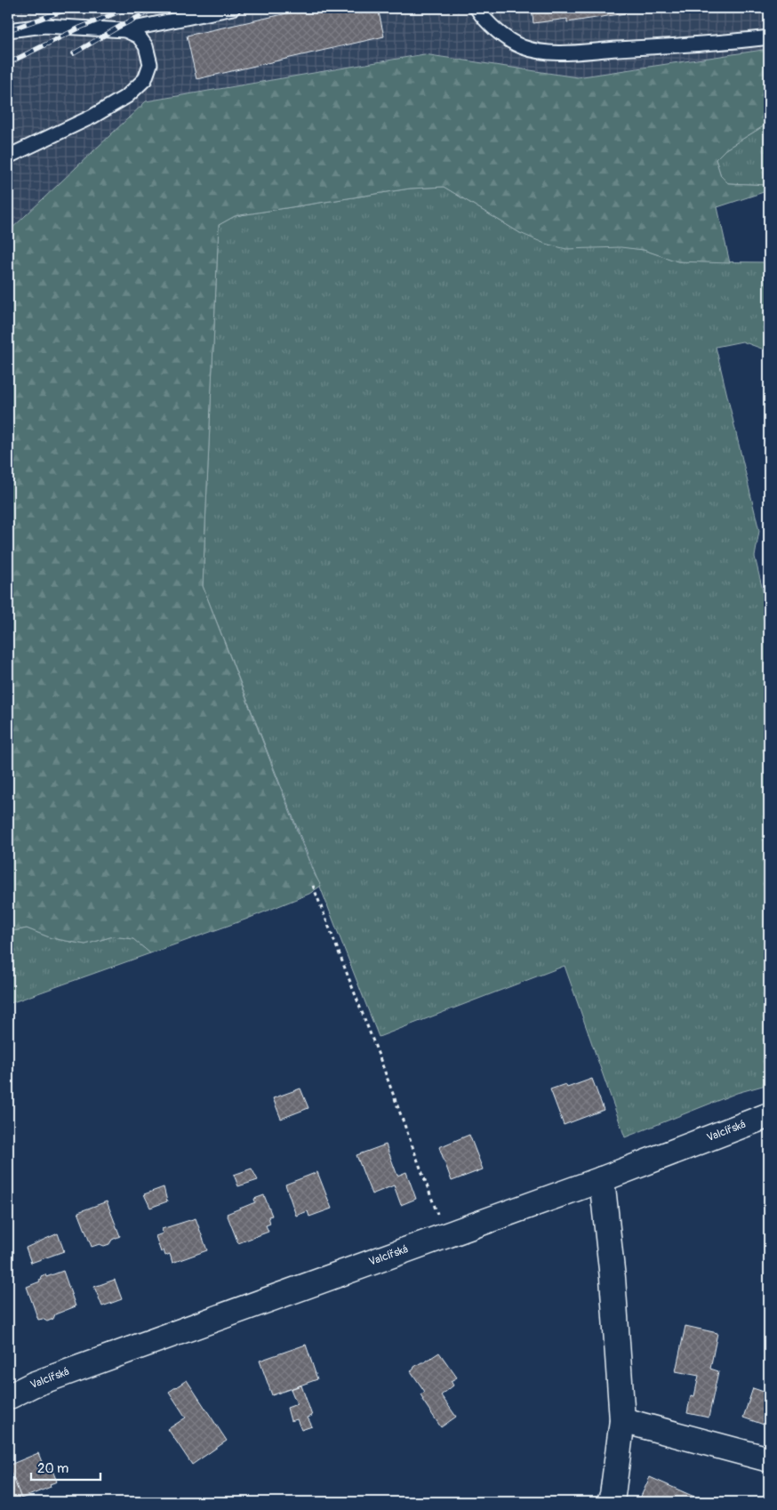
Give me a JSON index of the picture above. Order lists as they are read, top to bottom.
{
  "streets": {
    "main road": ["Valcířská"]
  },
  "scale_bar": "20 m"
}
